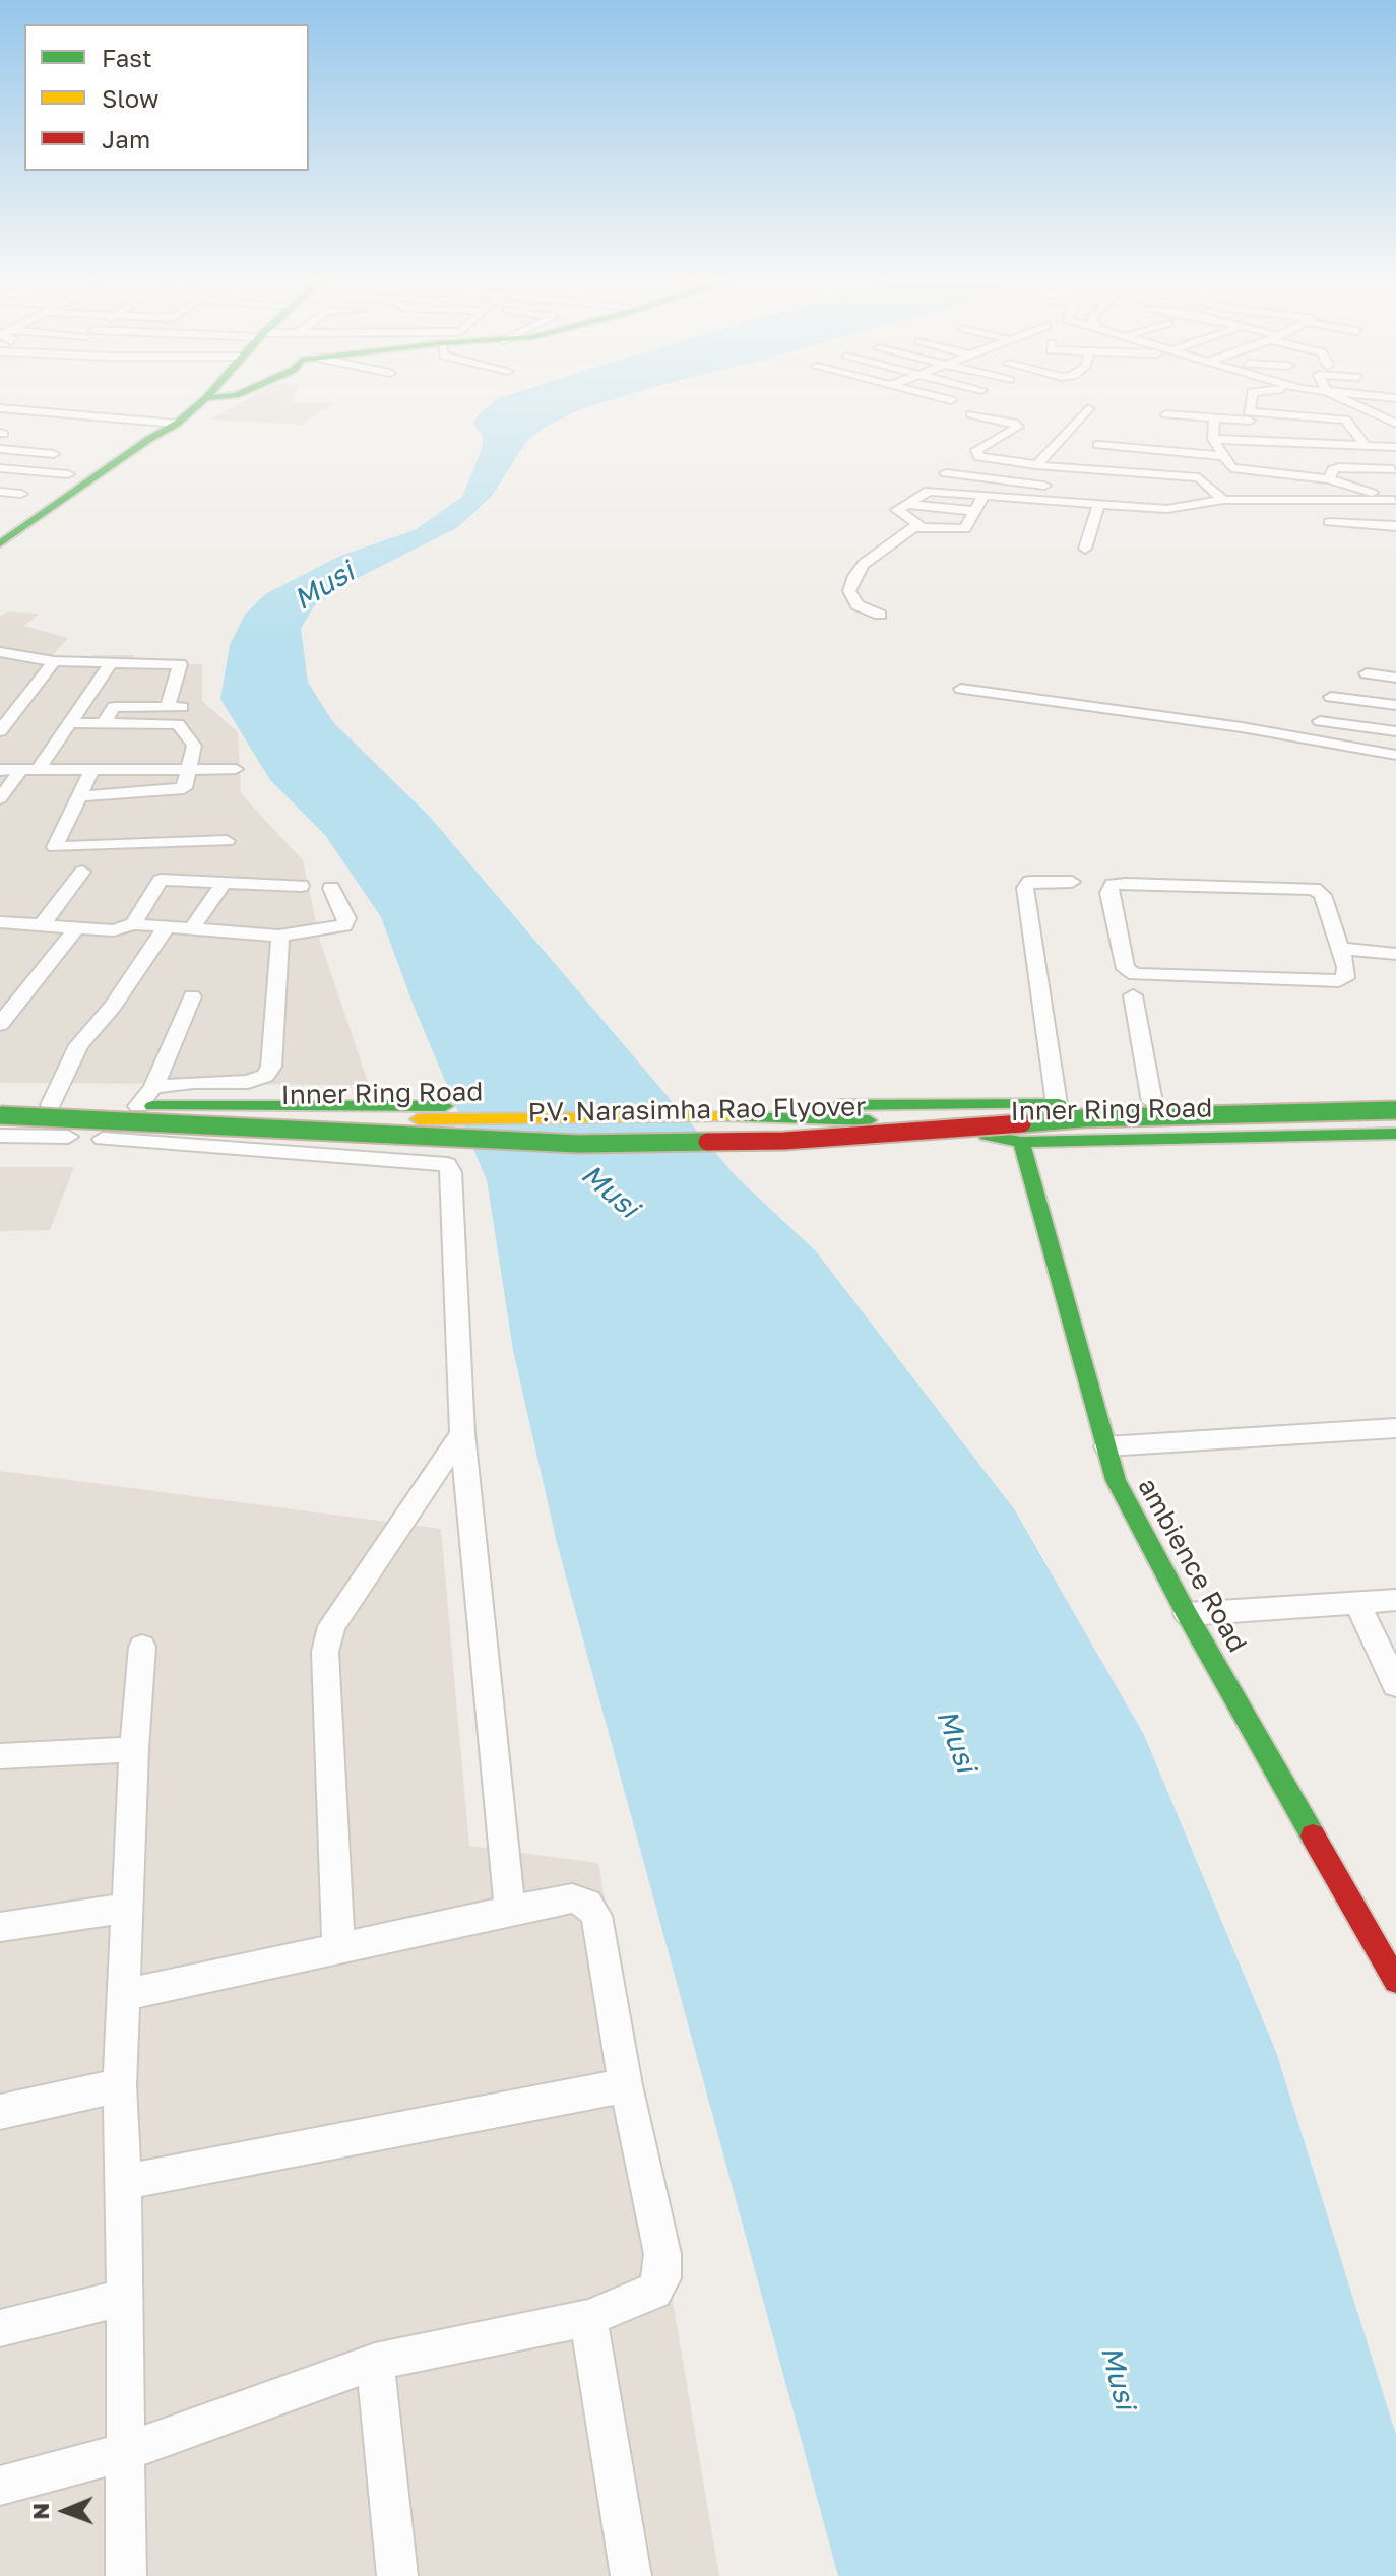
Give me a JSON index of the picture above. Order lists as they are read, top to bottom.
{
  "streets": {
    "main road": ["Inner Ring Road", "P.V. Narasimha Rao Flyover", "ambience Road"]
  },
  "crossings": [
    ["Inner Ring Road", "P.V. Narasimha Rao Flyover"],
    ["Inner Ring Road", "ambience Road"]
  ],
  "water": ["Musi"],
  "legend": ["Fast", "Slow", "Jam"],
  "north": "left"
}
